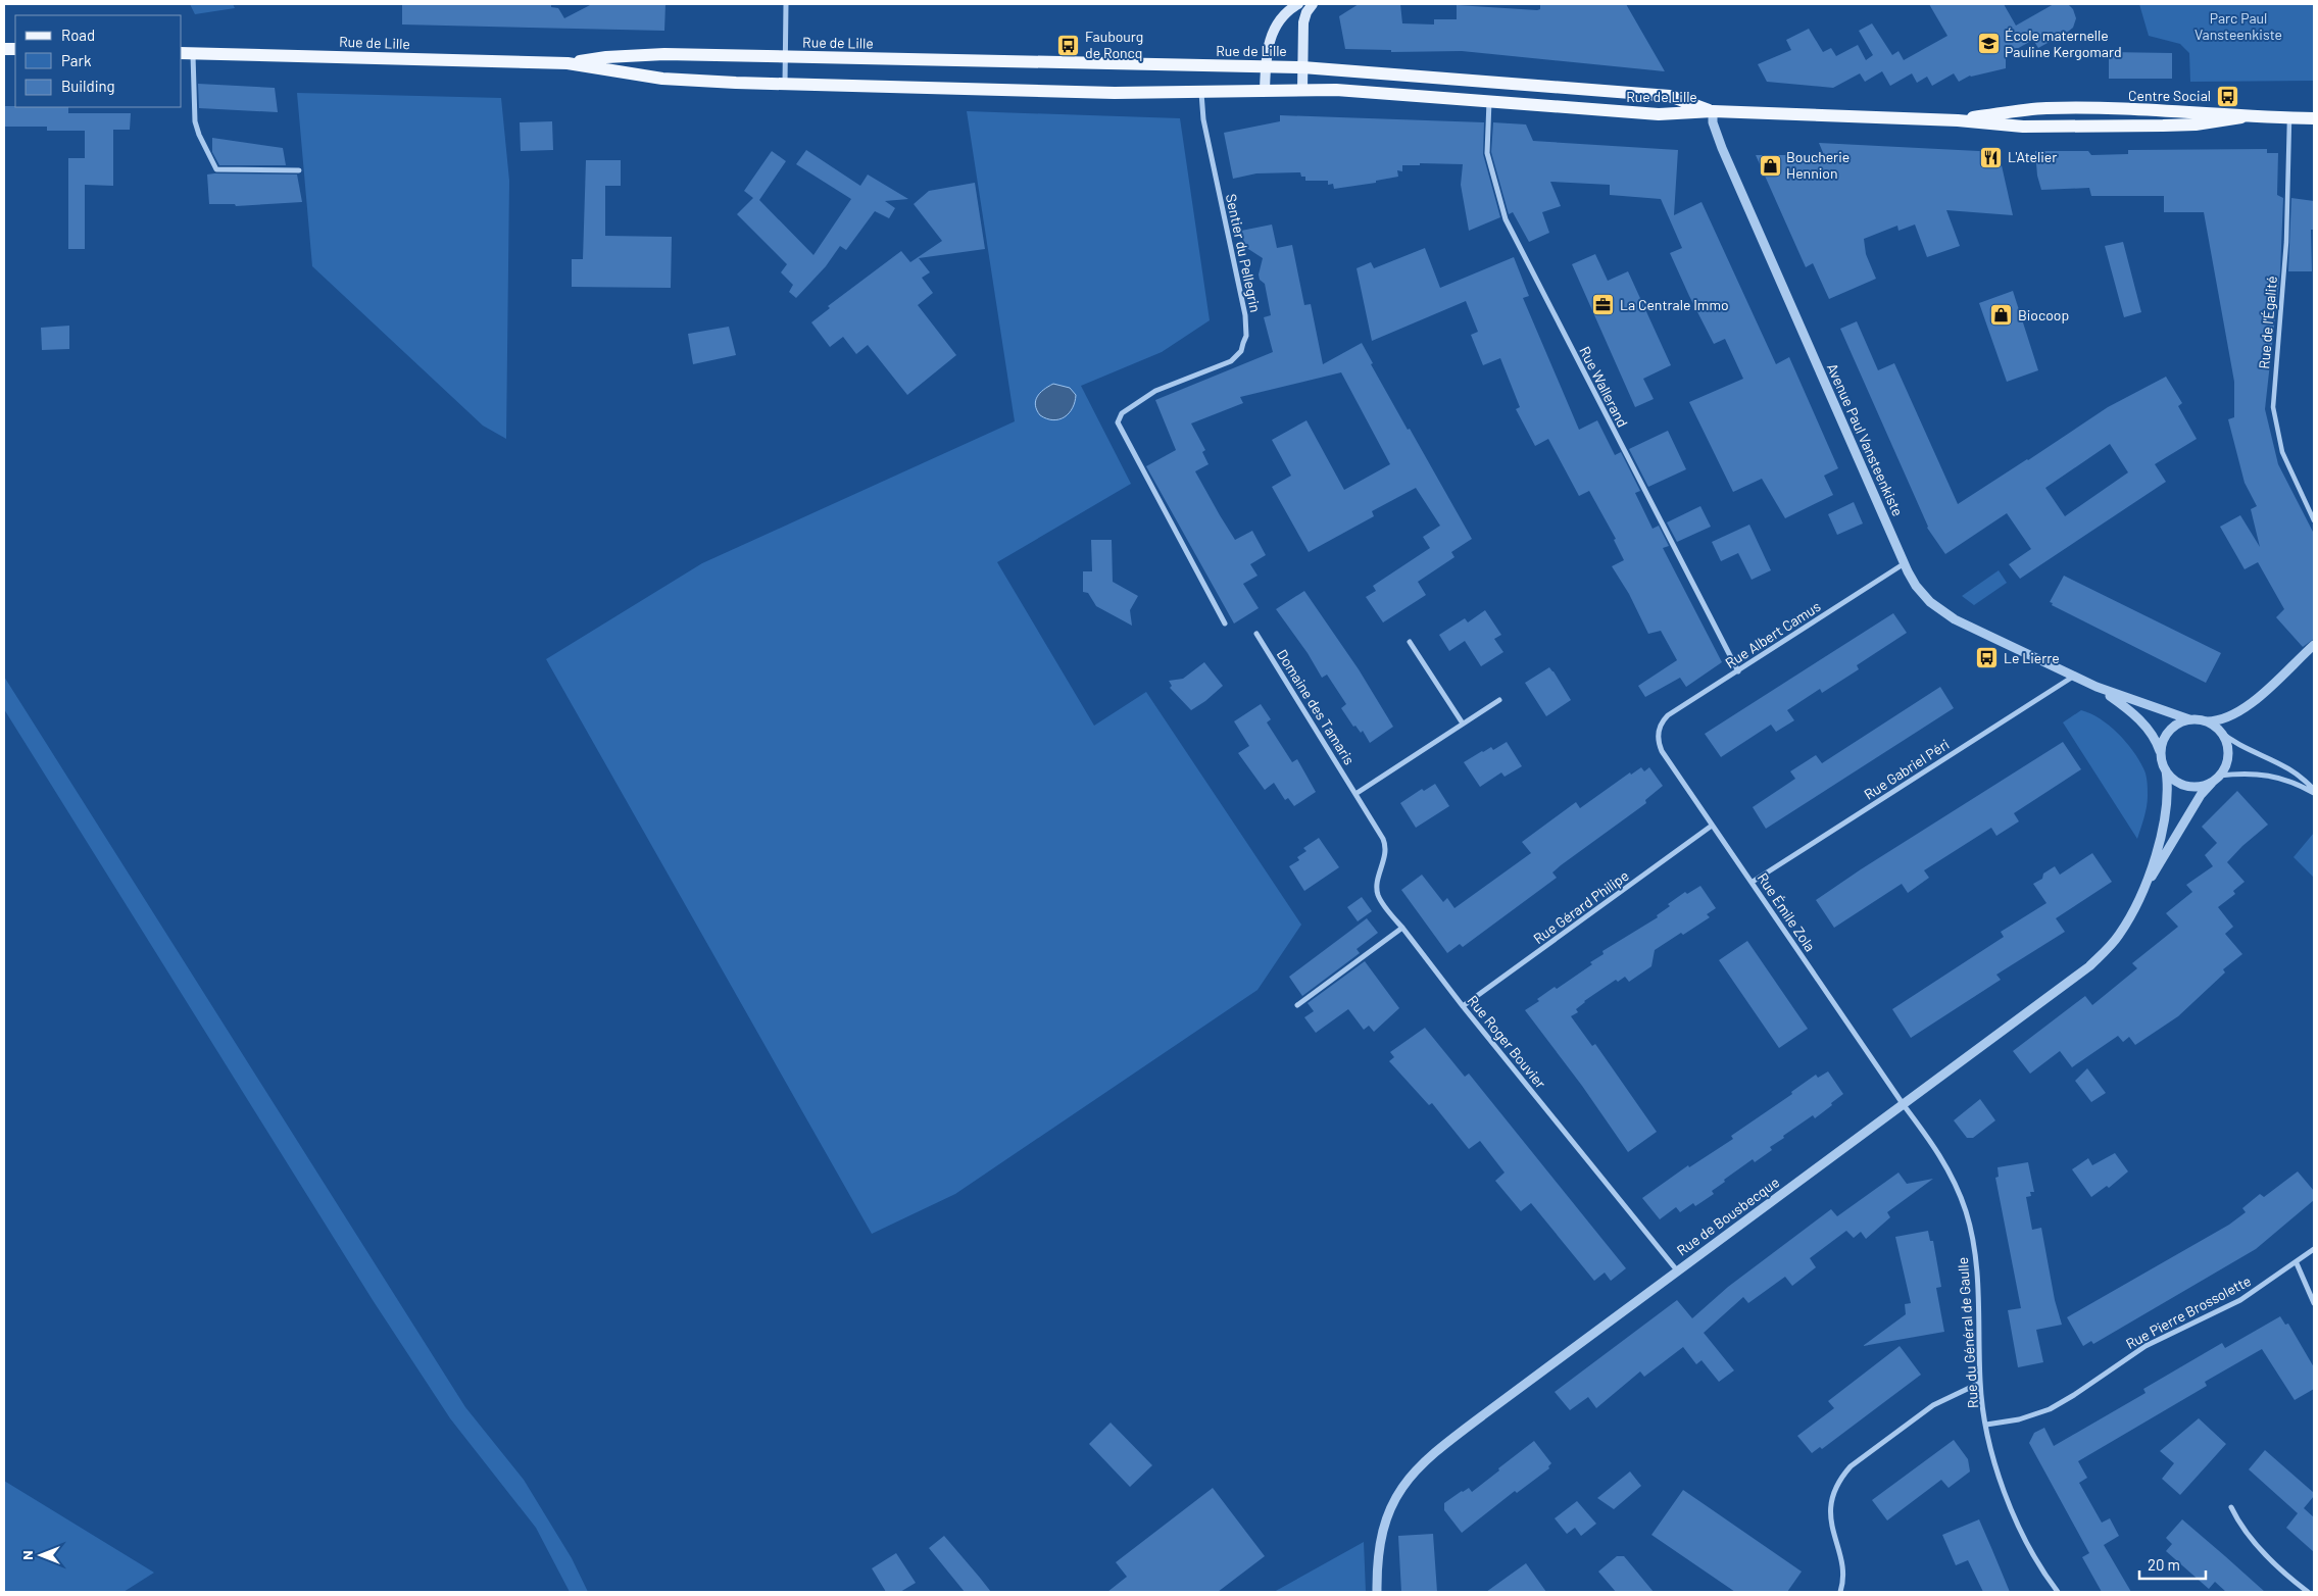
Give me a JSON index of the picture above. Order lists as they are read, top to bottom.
{
  "streets": {
    "main road": ["Rue de Lille"],
    "street": [
      "Sentier du Pellegrin",
      "Rue de l'Égalité",
      "Rue Wallerand",
      "Avenue Paul Vansteenkiste",
      "Rue Albert Camus",
      "Domaine des Tamaris",
      "Rue Gabriel Péri",
      "Rue Gérard Philipe",
      "Rue Émile Zola",
      "Rue Roger Bouvier",
      "Rue de Bousbecque",
      "Rue Pierre Brossolette",
      "Rue du Général de Gaulle"
    ]
  },
  "crossings": [
    ["Rue de Lille", "Sentier du Pellegrin"],
    ["Rue de Lille", "Rue de l'Égalité"],
    ["Rue de Lille", "Rue Wallerand"],
    ["Rue de Lille", "Avenue Paul Vansteenkiste"],
    ["Rue Wallerand", "Rue Albert Camus"],
    ["Avenue Paul Vansteenkiste", "Rue Albert Camus"],
    ["Avenue Paul Vansteenkiste", "Rue Gabriel Péri"],
    ["Avenue Paul Vansteenkiste", "Rue de Bousbecque"],
    ["Rue Albert Camus", "Rue Émile Zola"],
    ["Domaine des Tamaris", "Rue Roger Bouvier"],
    ["Rue Gabriel Péri", "Rue Émile Zola"],
    ["Rue Gérard Philipe", "Rue Émile Zola"],
    ["Rue Gérard Philipe", "Rue Roger Bouvier"],
    ["Rue Émile Zola", "Rue de Bousbecque"],
    ["Rue Émile Zola", "Rue du Général de Gaulle"],
    ["Rue Roger Bouvier", "Rue de Bousbecque"],
    ["Rue de Bousbecque", "Rue du Général de Gaulle"],
    ["Rue Pierre Brossolette", "Rue du Général de Gaulle"]
  ],
  "parks": ["Parc Paul Vansteenkiste"],
  "places": {
    "school or university": ["École maternelle Pauline Kergomard"],
    "bus stop": ["Faubourg de Roncq", "Centre Social", "Le Lierre"],
    "restaurant": ["L'Atelier"],
    "shop": ["Boucherie Hennion", "Biocoop"],
    "office": ["La Centrale Immo"]
  },
  "legend": ["Road", "Park", "Building"],
  "scale_bar": "20 m",
  "north": "left"
}
